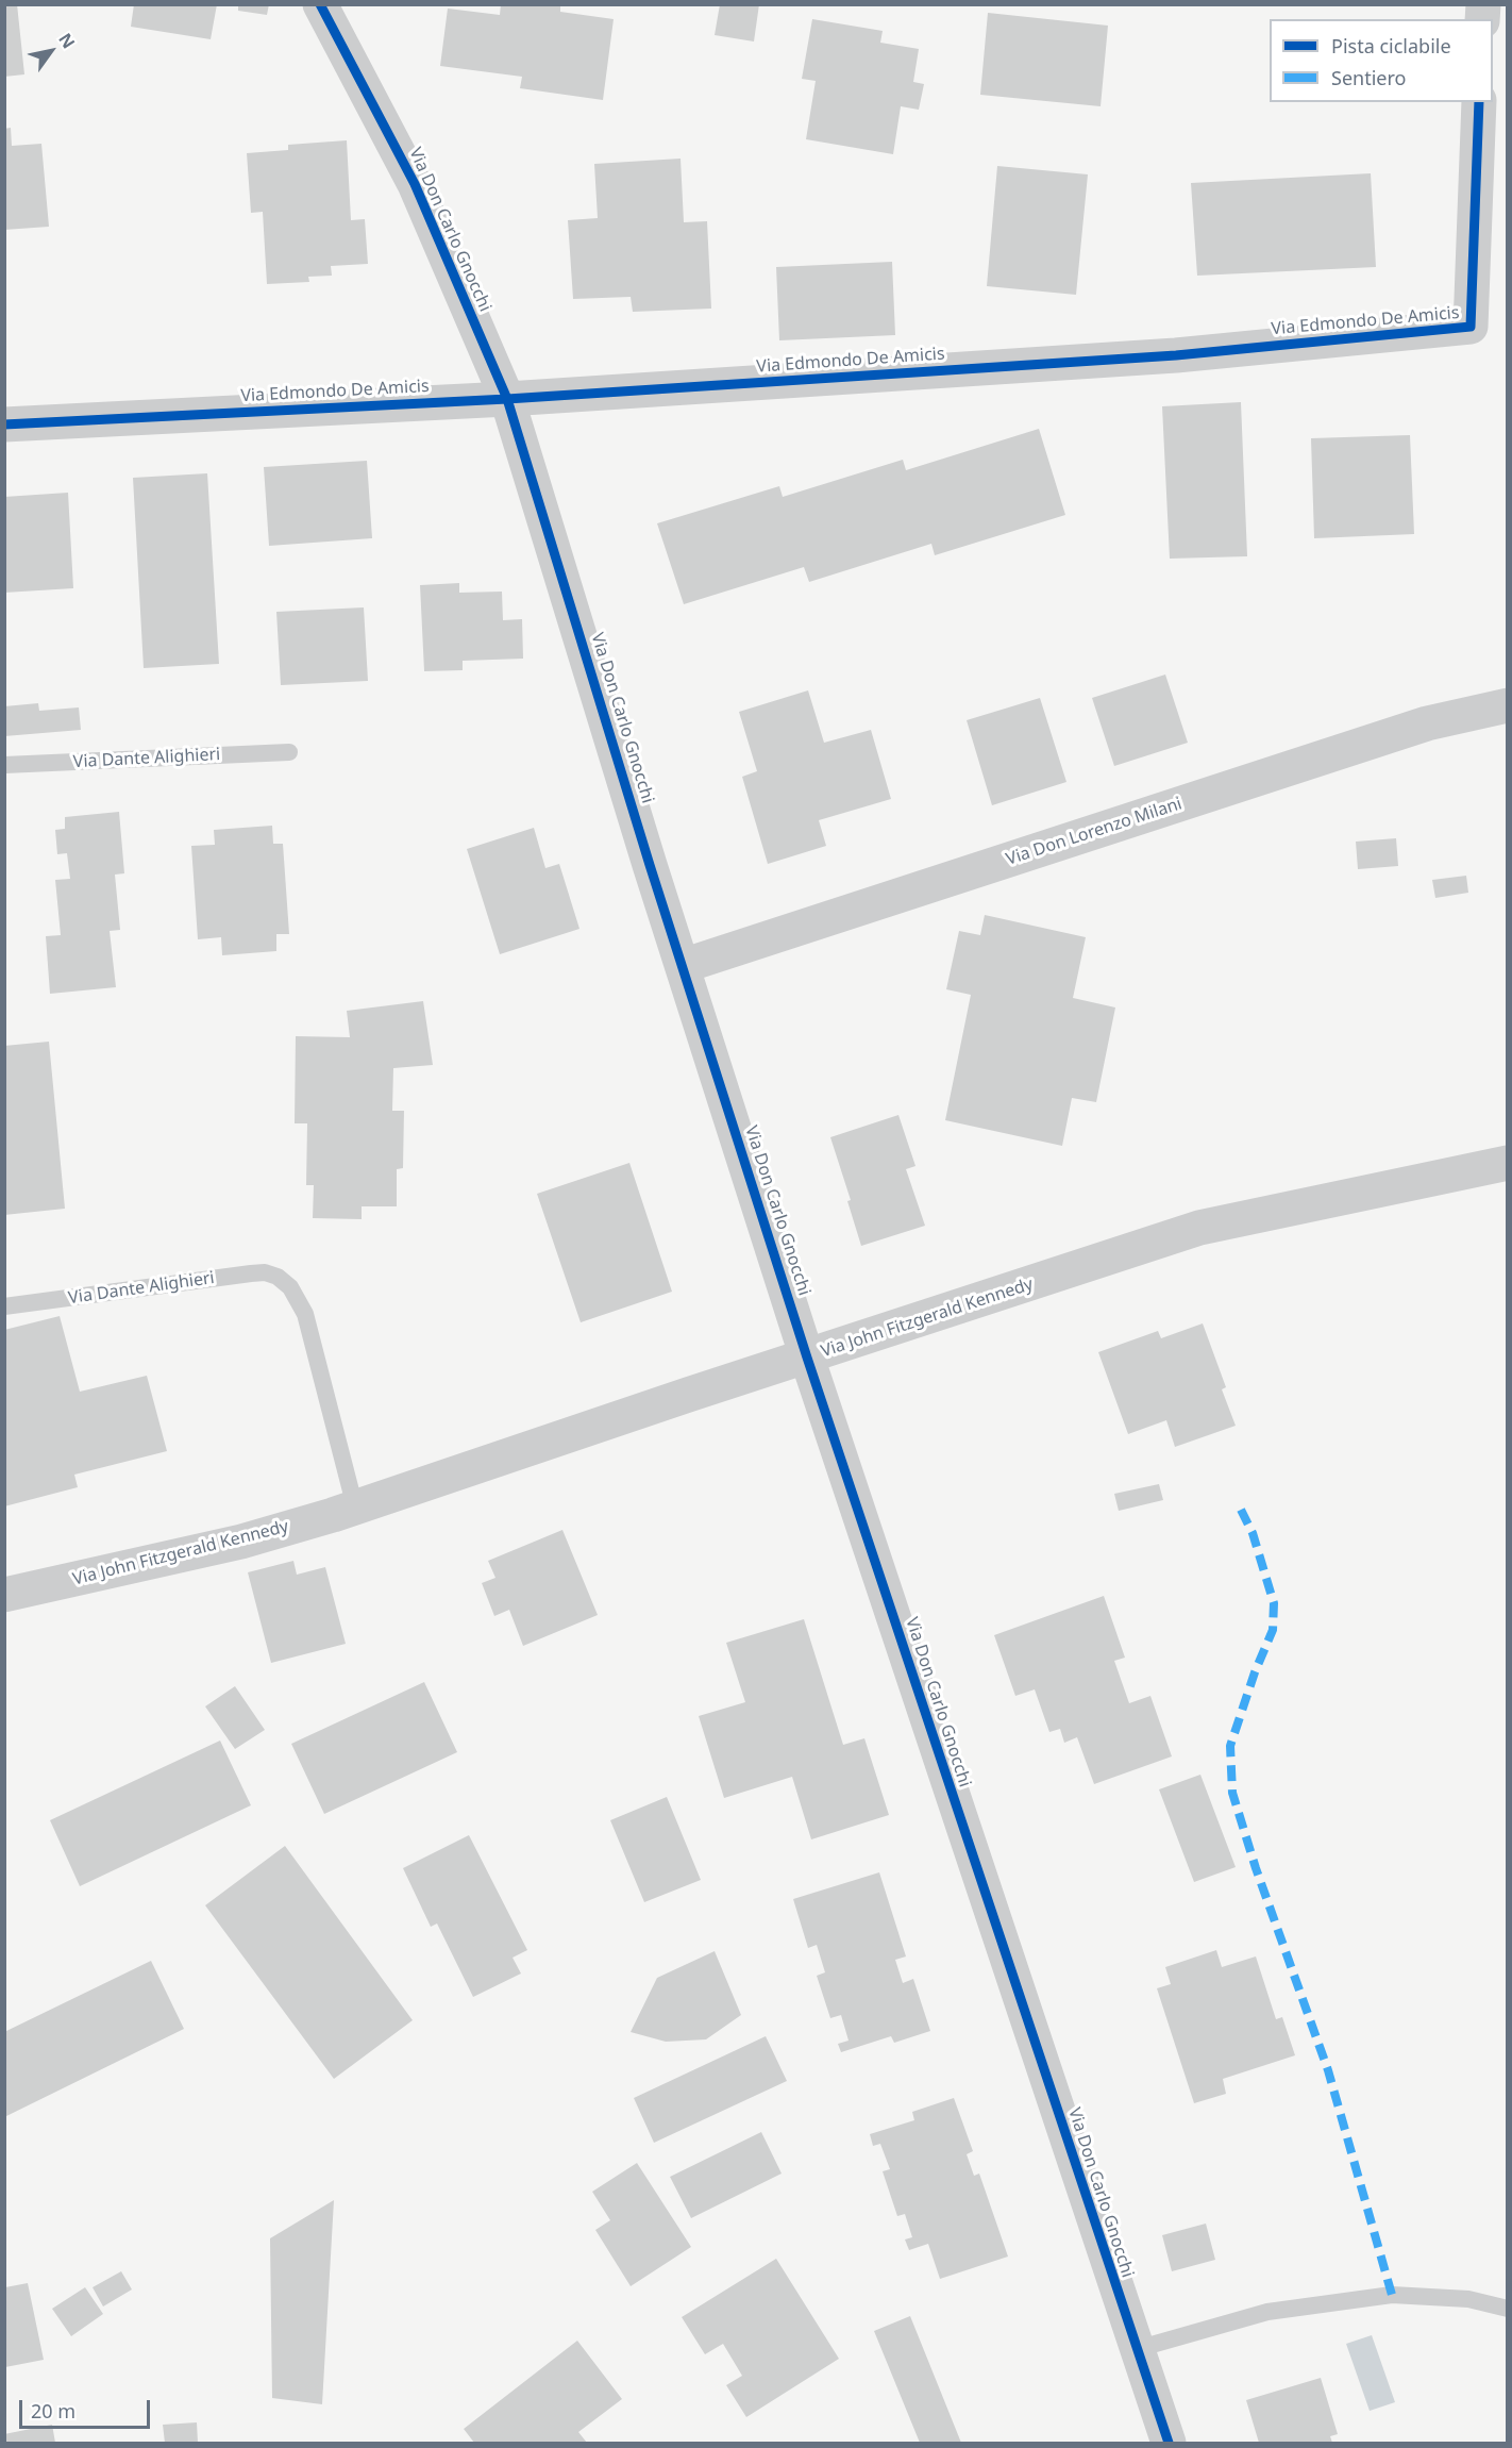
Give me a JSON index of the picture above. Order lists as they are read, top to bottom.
{
  "streets": {
    "street": [
      "Via Don Carlo Gnocchi",
      "Via Edmondo De Amicis",
      "Via Don Lorenzo Milani",
      "Via John Fitzgerald Kennedy"
    ],
    "lane": ["Via Dante Alighieri"]
  },
  "crossings": [
    ["Via Don Carlo Gnocchi", "Via Edmondo De Amicis"],
    ["Via Don Carlo Gnocchi", "Via Don Lorenzo Milani"],
    ["Via Don Carlo Gnocchi", "Via John Fitzgerald Kennedy"],
    ["Via Dante Alighieri", "Via John Fitzgerald Kennedy"]
  ],
  "legend": ["Pista ciclabile", "Sentiero"],
  "scale_bar": "20 m",
  "north": "top right"
}
